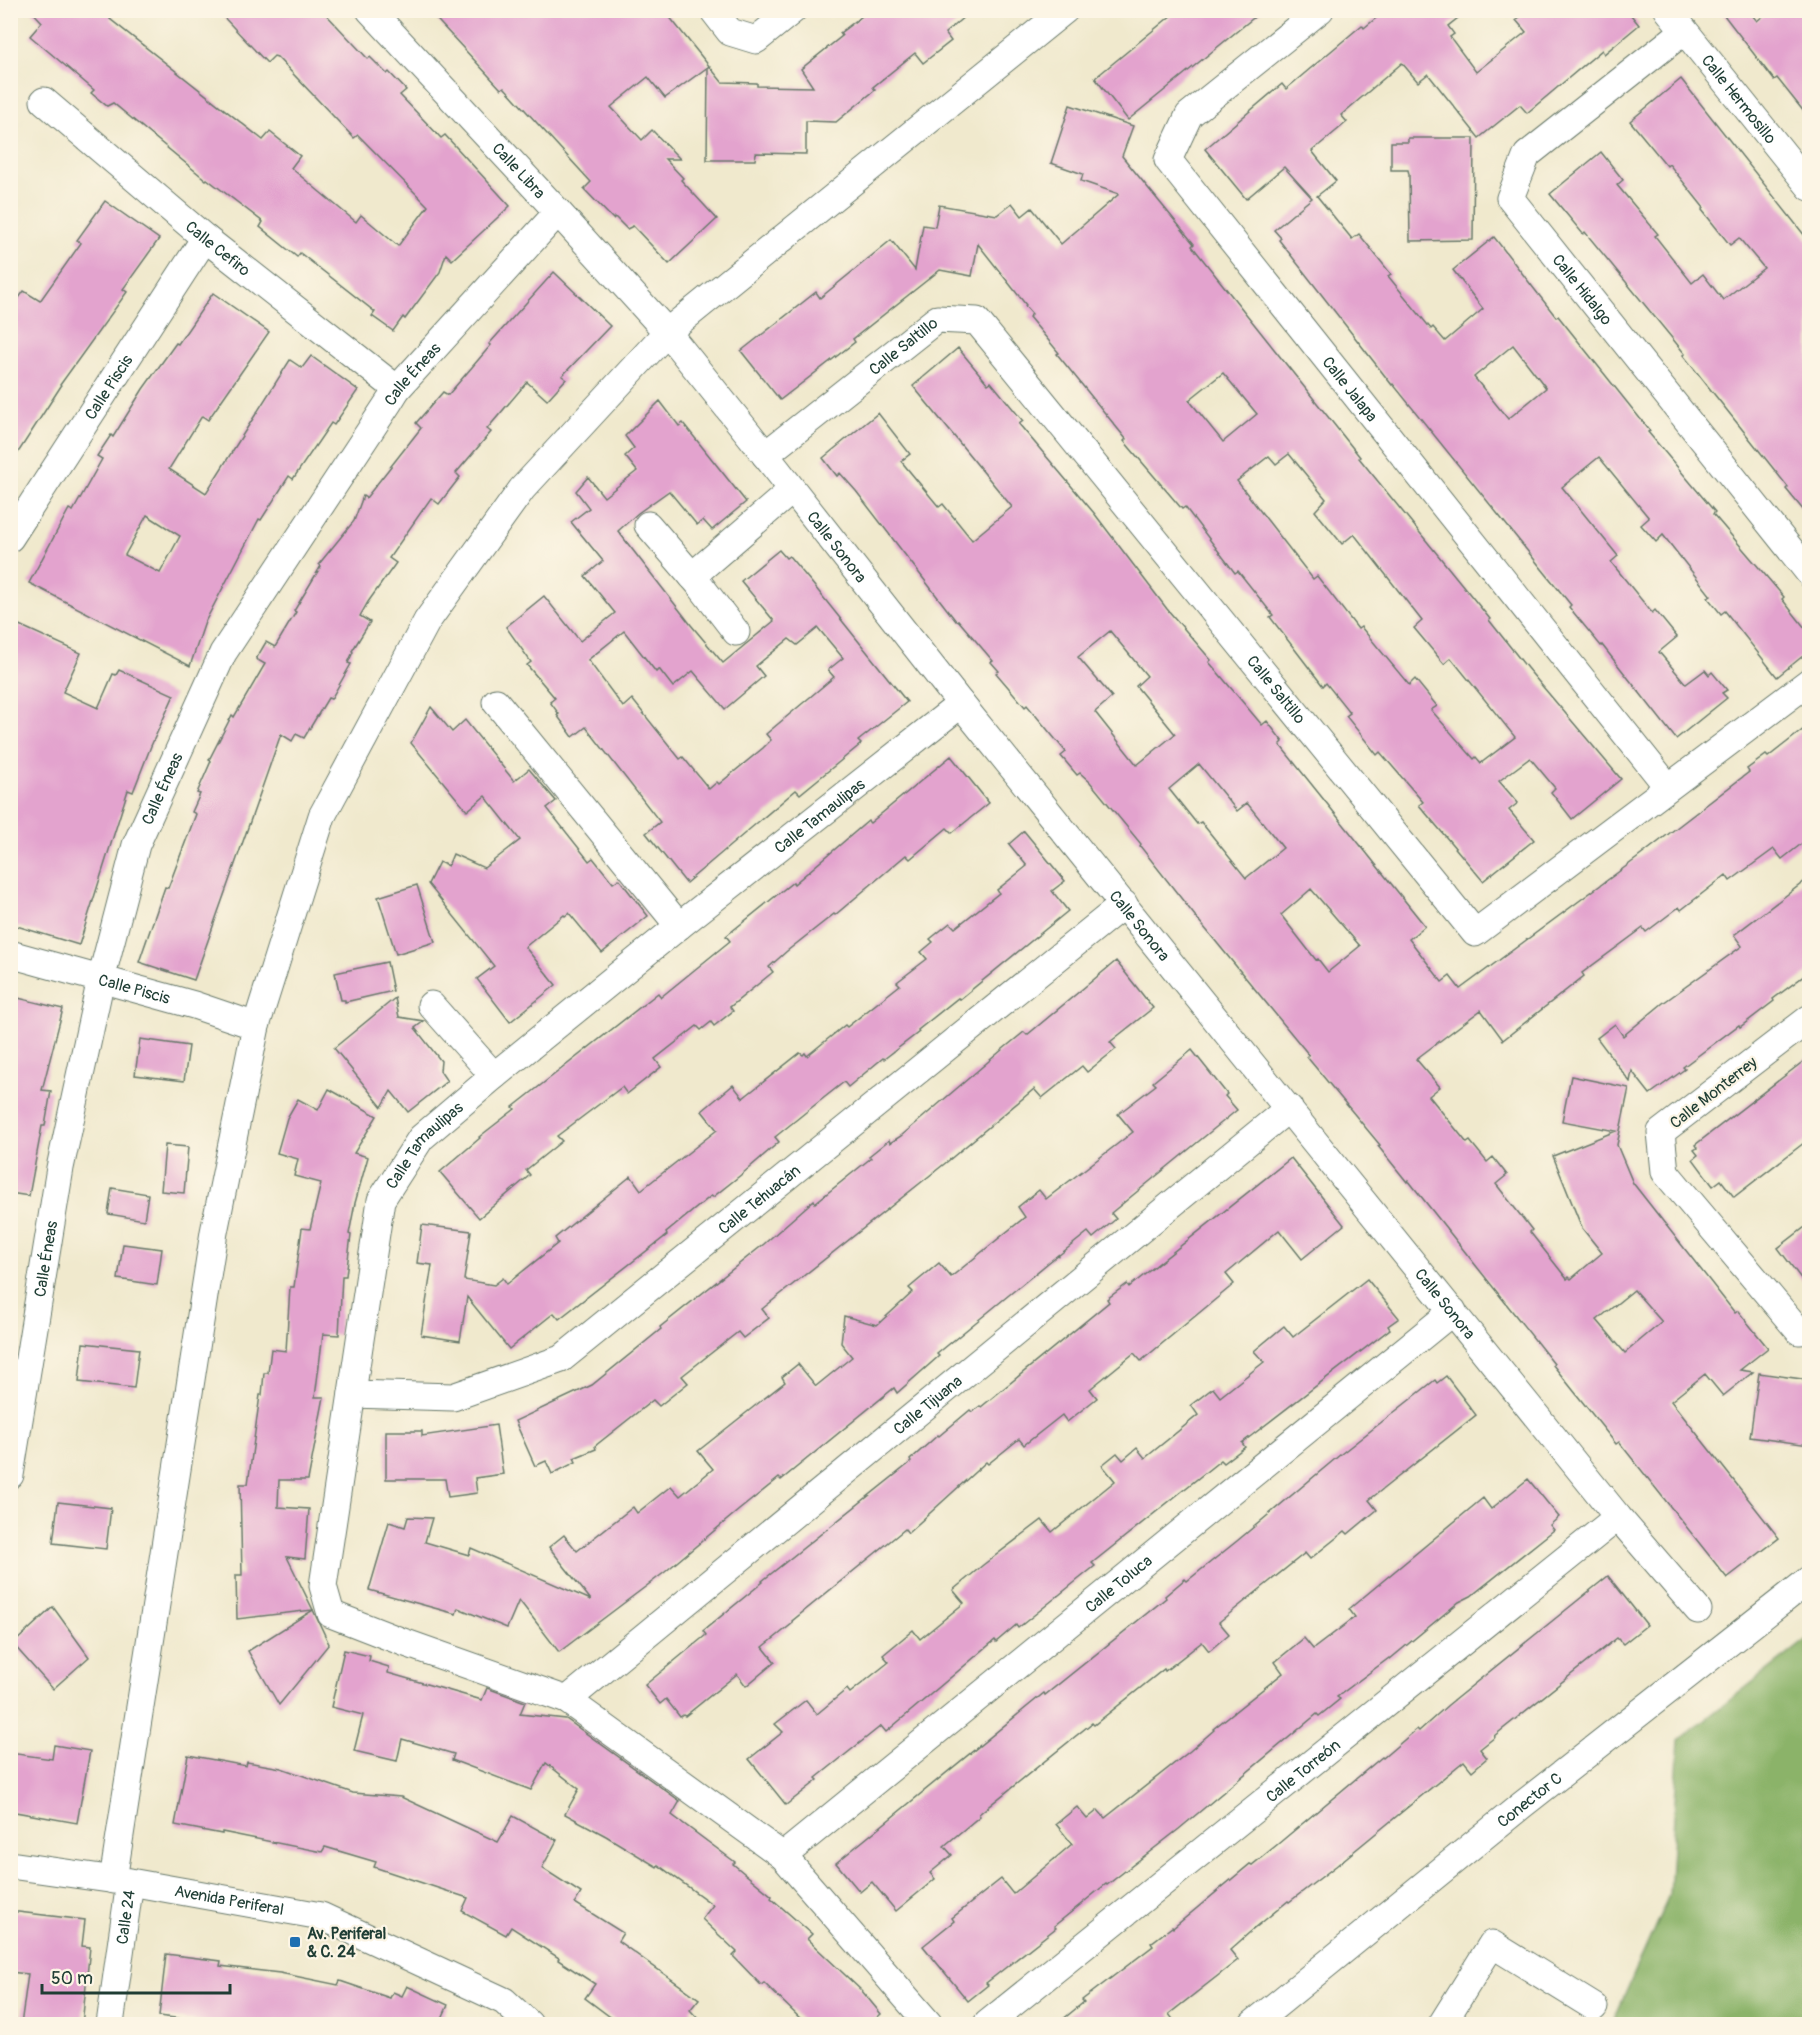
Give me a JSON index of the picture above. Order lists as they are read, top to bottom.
{
  "streets": {
    "street": [
      "Calle Hermosillo",
      "Calle Libra",
      "Calle Cefiro",
      "Calle Hidalgo",
      "Calle Saltillo",
      "Calle Éneas",
      "Calle Piscis",
      "Calle Jalapa",
      "Calle Sonora",
      "Calle Tamaulipas",
      "Calle Monterrey",
      "Calle Tehuacán",
      "Calle Tijuana",
      "Calle Toluca",
      "Calle Torreón",
      "Conector C",
      "Avenida Periferal",
      "Calle 24"
    ]
  },
  "crossings": [
    ["Calle Hermosillo", "Calle Hidalgo"],
    ["Calle Libra", "Calle Éneas"],
    ["Calle Libra", "Calle Sonora"],
    ["Calle Libra", "Calle 24"],
    ["Calle Cefiro", "Calle Éneas"],
    ["Calle Cefiro", "Calle Piscis"],
    ["Calle Saltillo", "Calle Jalapa"],
    ["Calle Saltillo", "Calle Sonora"],
    ["Calle Éneas", "Calle Piscis"],
    ["Calle Piscis", "Calle 24"],
    ["Calle Sonora", "Calle Tamaulipas"],
    ["Calle Sonora", "Calle Tehuacán"],
    ["Calle Sonora", "Calle Tijuana"],
    ["Calle Sonora", "Calle Toluca"],
    ["Calle Sonora", "Calle Torreón"],
    ["Calle Sonora", "Calle 24"],
    ["Calle Tamaulipas", "Calle Tehuacán"],
    ["Calle Tamaulipas", "Calle Tijuana"],
    ["Avenida Periferal", "Calle 24"]
  ],
  "places": {
    "transit": ["Av. Periferal & C. 24"]
  },
  "scale_bar": "50 m"
}
